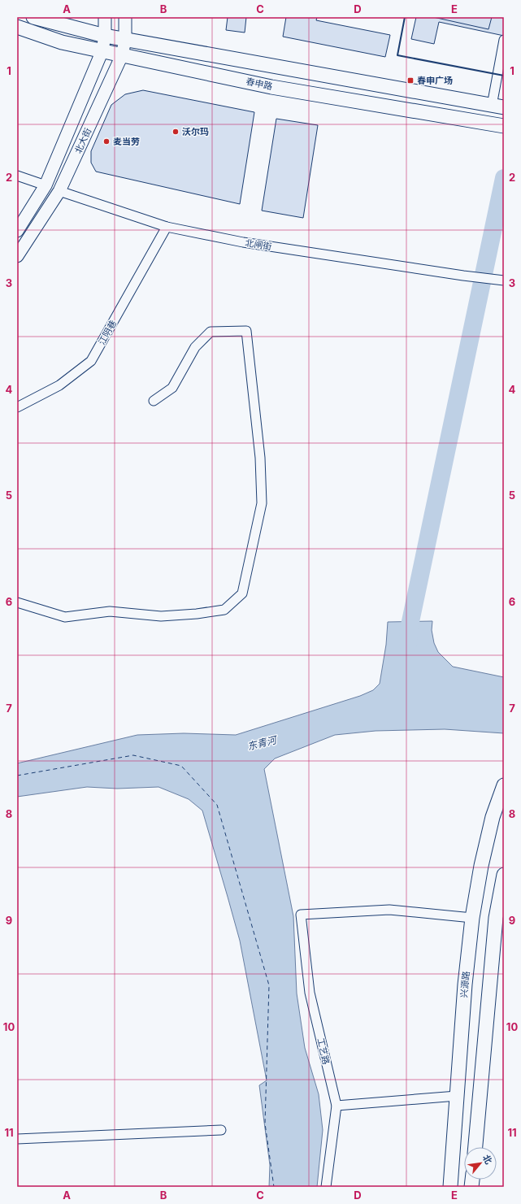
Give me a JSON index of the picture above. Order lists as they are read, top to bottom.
{
  "streets": {
    "main road": ["春申路", "北大街", "兴源路"],
    "street": ["北闸街", "江阴巷", "工艺路"]
  },
  "crossings": [
    ["春申路", "北大街"],
    ["北大街", "北闸街"],
    ["北闸街", "江阴巷"],
    ["兴源路", "工艺路"]
  ],
  "water": ["东青河"],
  "places": {
    "transit": ["春申广场"],
    "other": ["沃尔玛", "麦当劳"]
  },
  "north": "top right",
  "grid": {
    "columns": [
      "A",
      "B",
      "C",
      "D",
      "E"
    ],
    "rows": [
      "1",
      "2",
      "3",
      "4",
      "5",
      "6",
      "7",
      "8",
      "9",
      "10",
      "11"
    ]
  }
}
